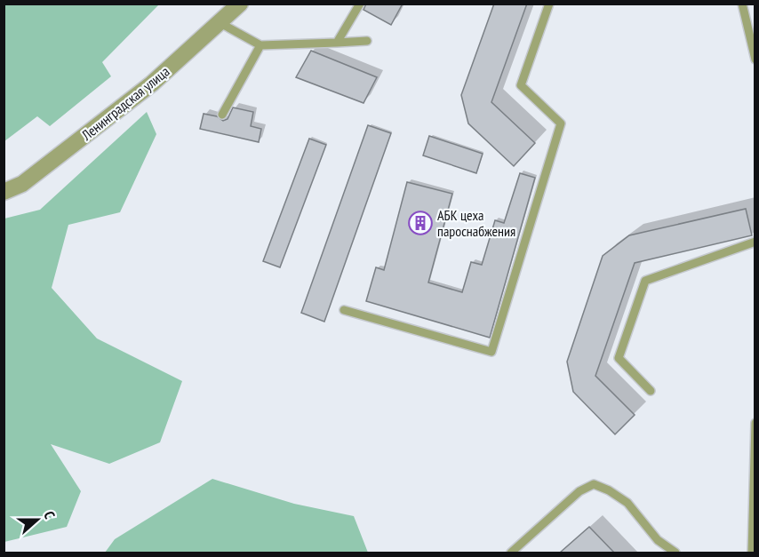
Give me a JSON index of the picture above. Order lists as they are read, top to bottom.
{
  "streets": {
    "street": ["Ленинградская улица"]
  },
  "places": {
    "building": ["АБК цеха пароснабжения"]
  },
  "north": "right"
}
